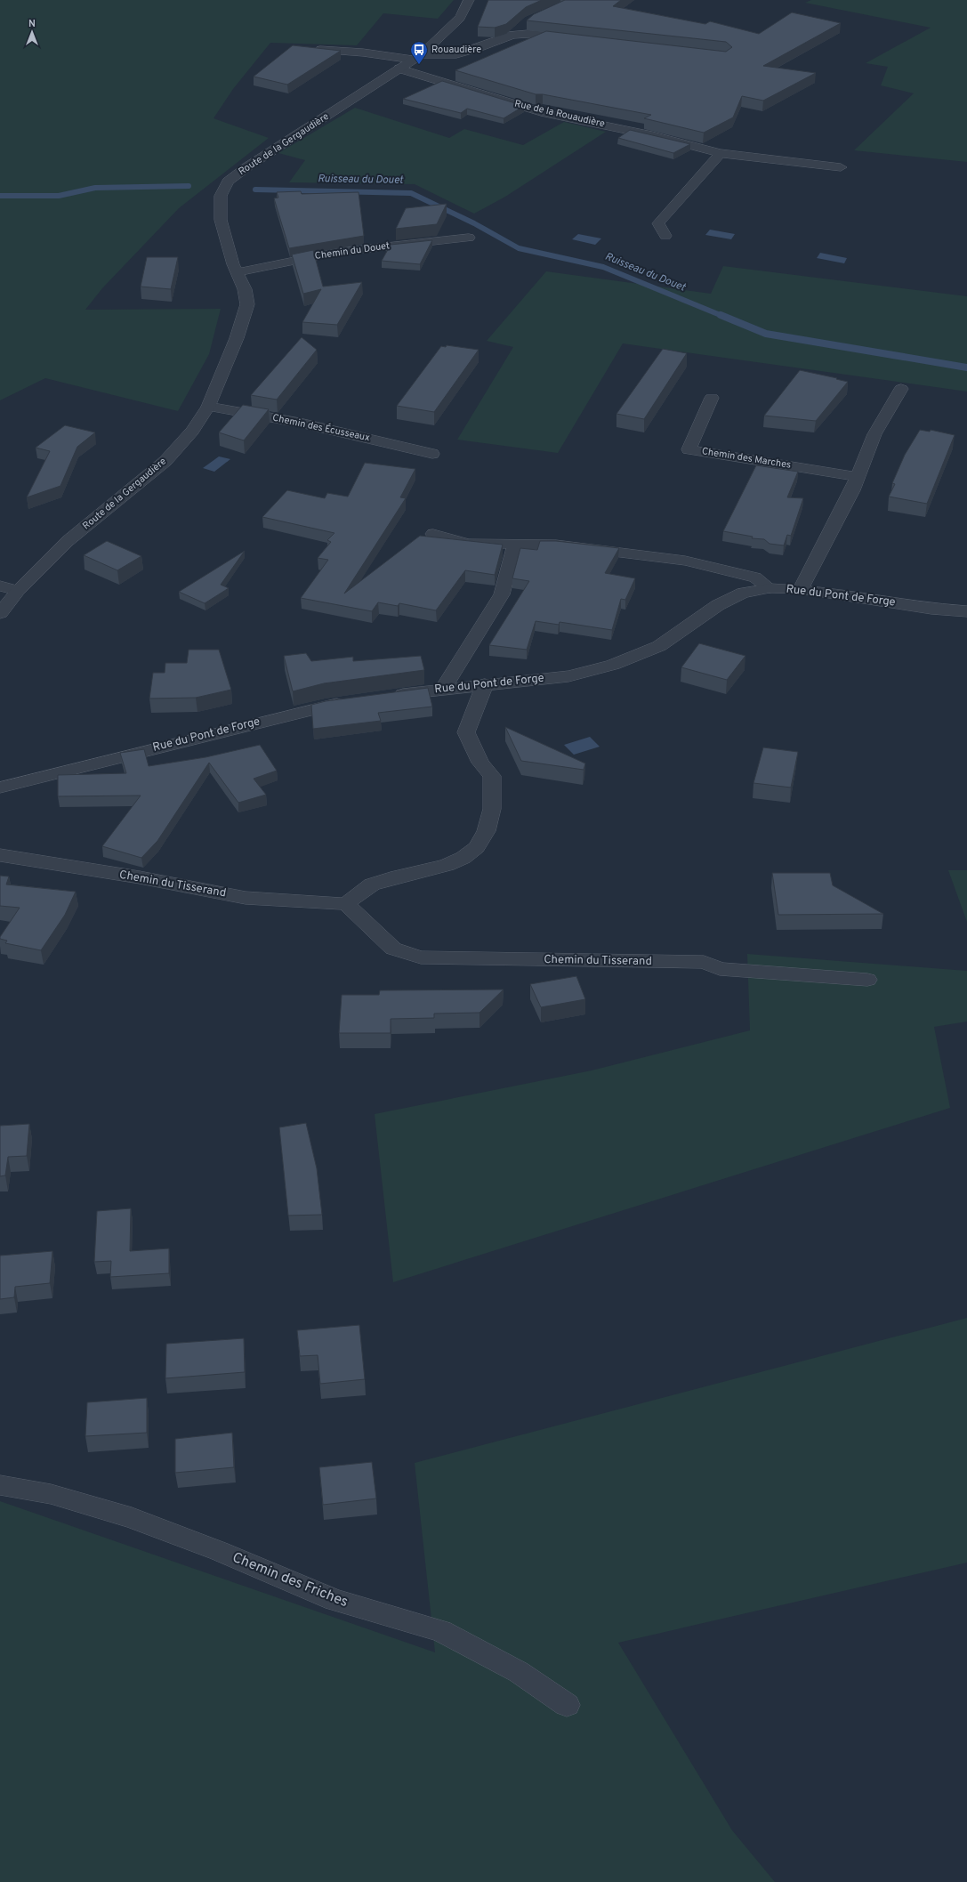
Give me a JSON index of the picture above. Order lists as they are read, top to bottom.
{
  "streets": {
    "street": [
      "Rue de la Rouaudière",
      "Route de la Gergaudière",
      "Chemin du Douet",
      "Chemin des Écusseaux",
      "Chemin des Marches",
      "Rue du Pont de Forge",
      "Chemin du Tisserand",
      "Chemin des Friches"
    ]
  },
  "crossings": [
    ["Rue de la Rouaudière", "Route de la Gergaudière"],
    ["Route de la Gergaudière", "Chemin du Douet"],
    ["Route de la Gergaudière", "Chemin des Écusseaux"]
  ],
  "water": ["Ruisseau du Douet"],
  "places": {
    "bus stop": ["Rouaudière"]
  },
  "north": "top"
}
